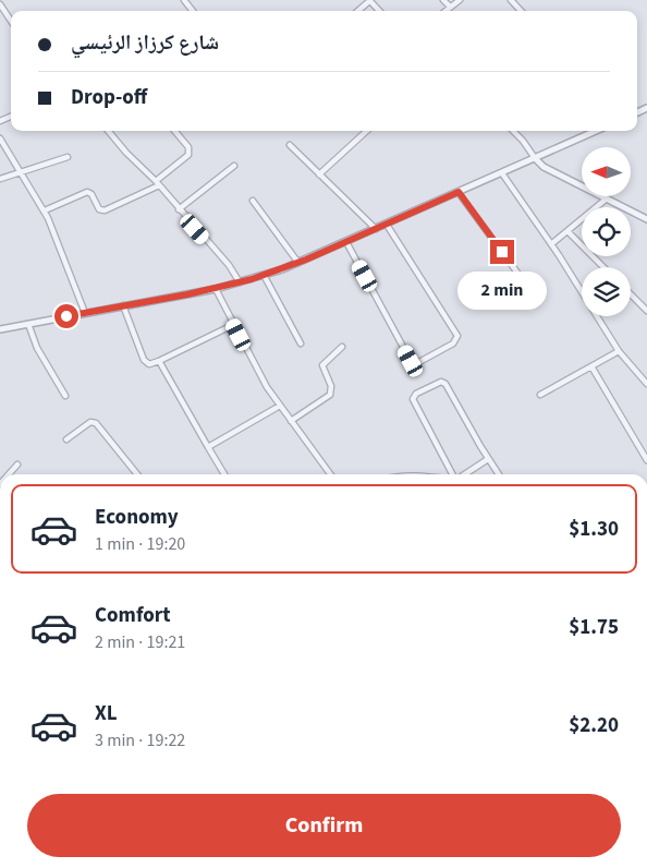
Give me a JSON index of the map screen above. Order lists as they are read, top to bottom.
{
  "north": "left",
  "page": {
    "banner": ["شارع كرزاز الرئيسي", "Drop-off"],
    "bubble": "2 min",
    "list": [
      {
        "name": "Economy",
        "note": "1 min · 19:20",
        "value": "$1.30"
      },
      {
        "name": "Comfort",
        "note": "2 min · 19:21",
        "value": "$1.75"
      },
      {
        "name": "XL",
        "note": "3 min · 19:22",
        "value": "$2.20"
      }
    ],
    "buttons": "Confirm"
  }
}
